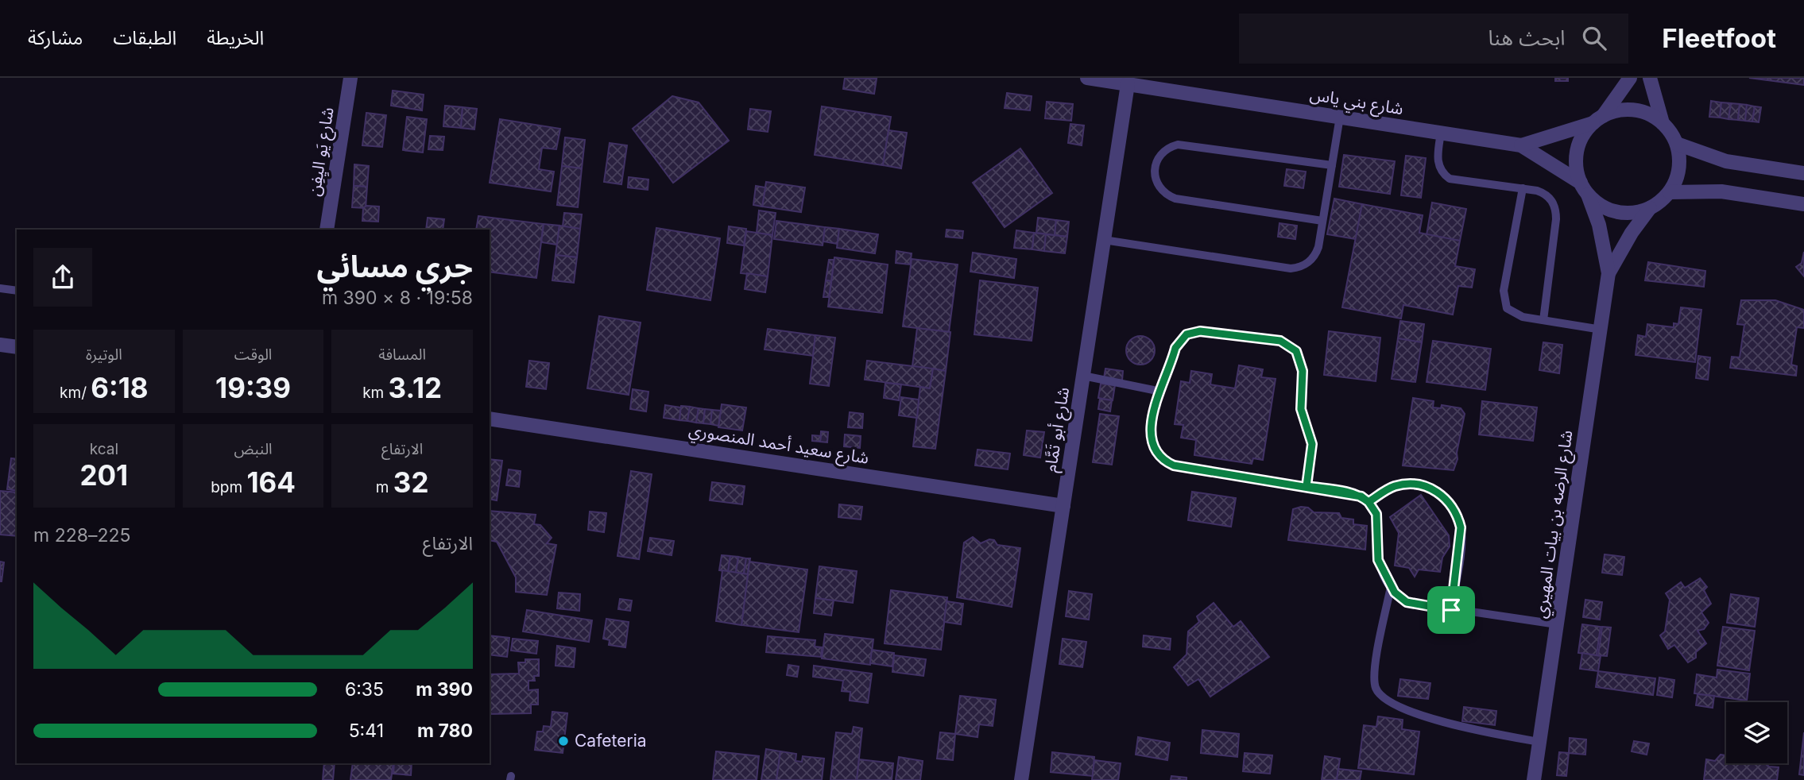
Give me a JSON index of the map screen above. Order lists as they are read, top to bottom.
{
  "streets": {
    "street": [
      "شارع بني ياس",
      "شارع يَو اليِفِن",
      "شارع أبو تَمَّام",
      "شارع سعيد أحمد المنصوري",
      "شارع الرضه بن بيات المهيري"
    ]
  },
  "crossings": [
    ["شارع بني ياس", "شارع أبو تَمَّام"],
    ["شارع بني ياس", "شارع الرضه بن بيات المهيري"],
    ["شارع أبو تَمَّام", "شارع سعيد أحمد المنصوري"]
  ],
  "places": ["Cafeteria"],
  "page": {
    "header": "Fleetfoot",
    "search": "ابحث هنا",
    "nav": ["الخريطة", "الطبقات", "مشاركة"],
    "heading": ["جري مسائي", "19:58 · 8 × 390 m"],
    "stats": [
      ["المسافة", "3.12 km"],
      ["الوقت", "19:39"],
      ["الوتيرة", "6:18 /km"],
      ["الارتفاع", "32 m"],
      ["النبض", "164 bpm"],
      ["kcal", "201"]
    ],
    "chart": ["الارتفاع", "225–228 m"],
    "list": [
      {
        "name": "390 m",
        "note": "6:35"
      },
      {
        "name": "780 m",
        "note": "5:41"
      }
    ]
  }
}
